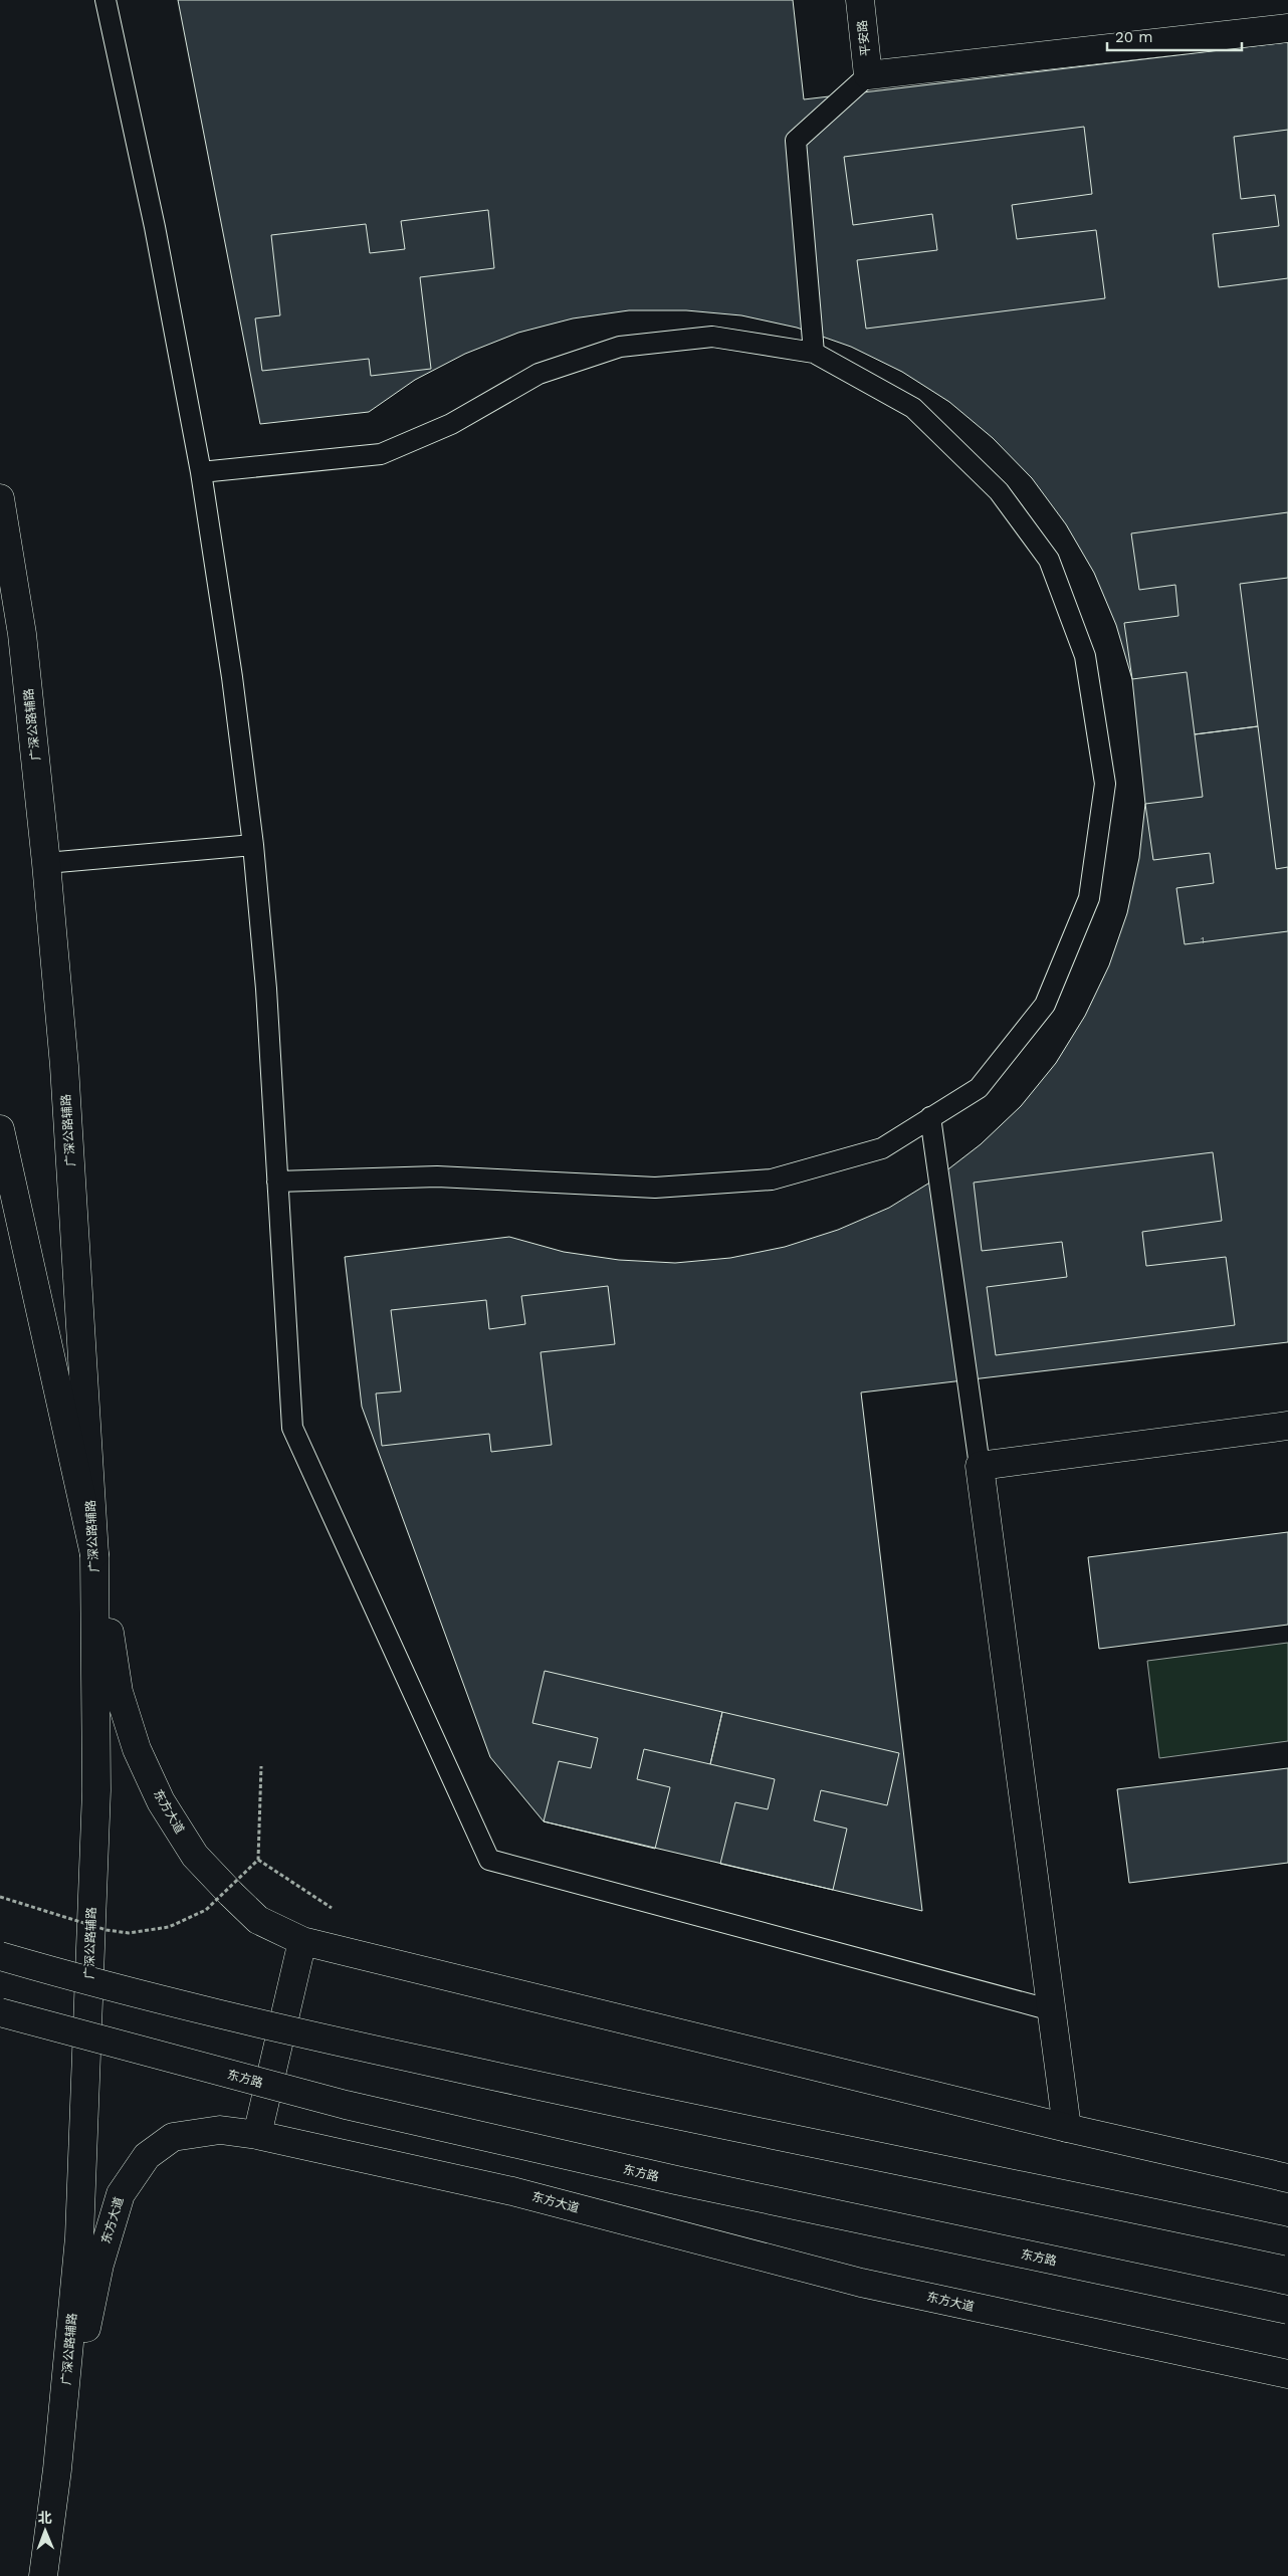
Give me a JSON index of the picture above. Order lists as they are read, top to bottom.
{
  "streets": {
    "main road": [
      "平安路",
      "广深公路辅路",
      "东方大道",
      "东方路"
    ]
  },
  "crossings": [
    ["广深公路辅路", "东方大道"]
  ],
  "house_numbers": ["1"],
  "scale_bar": "20 m",
  "north": "top"
}
